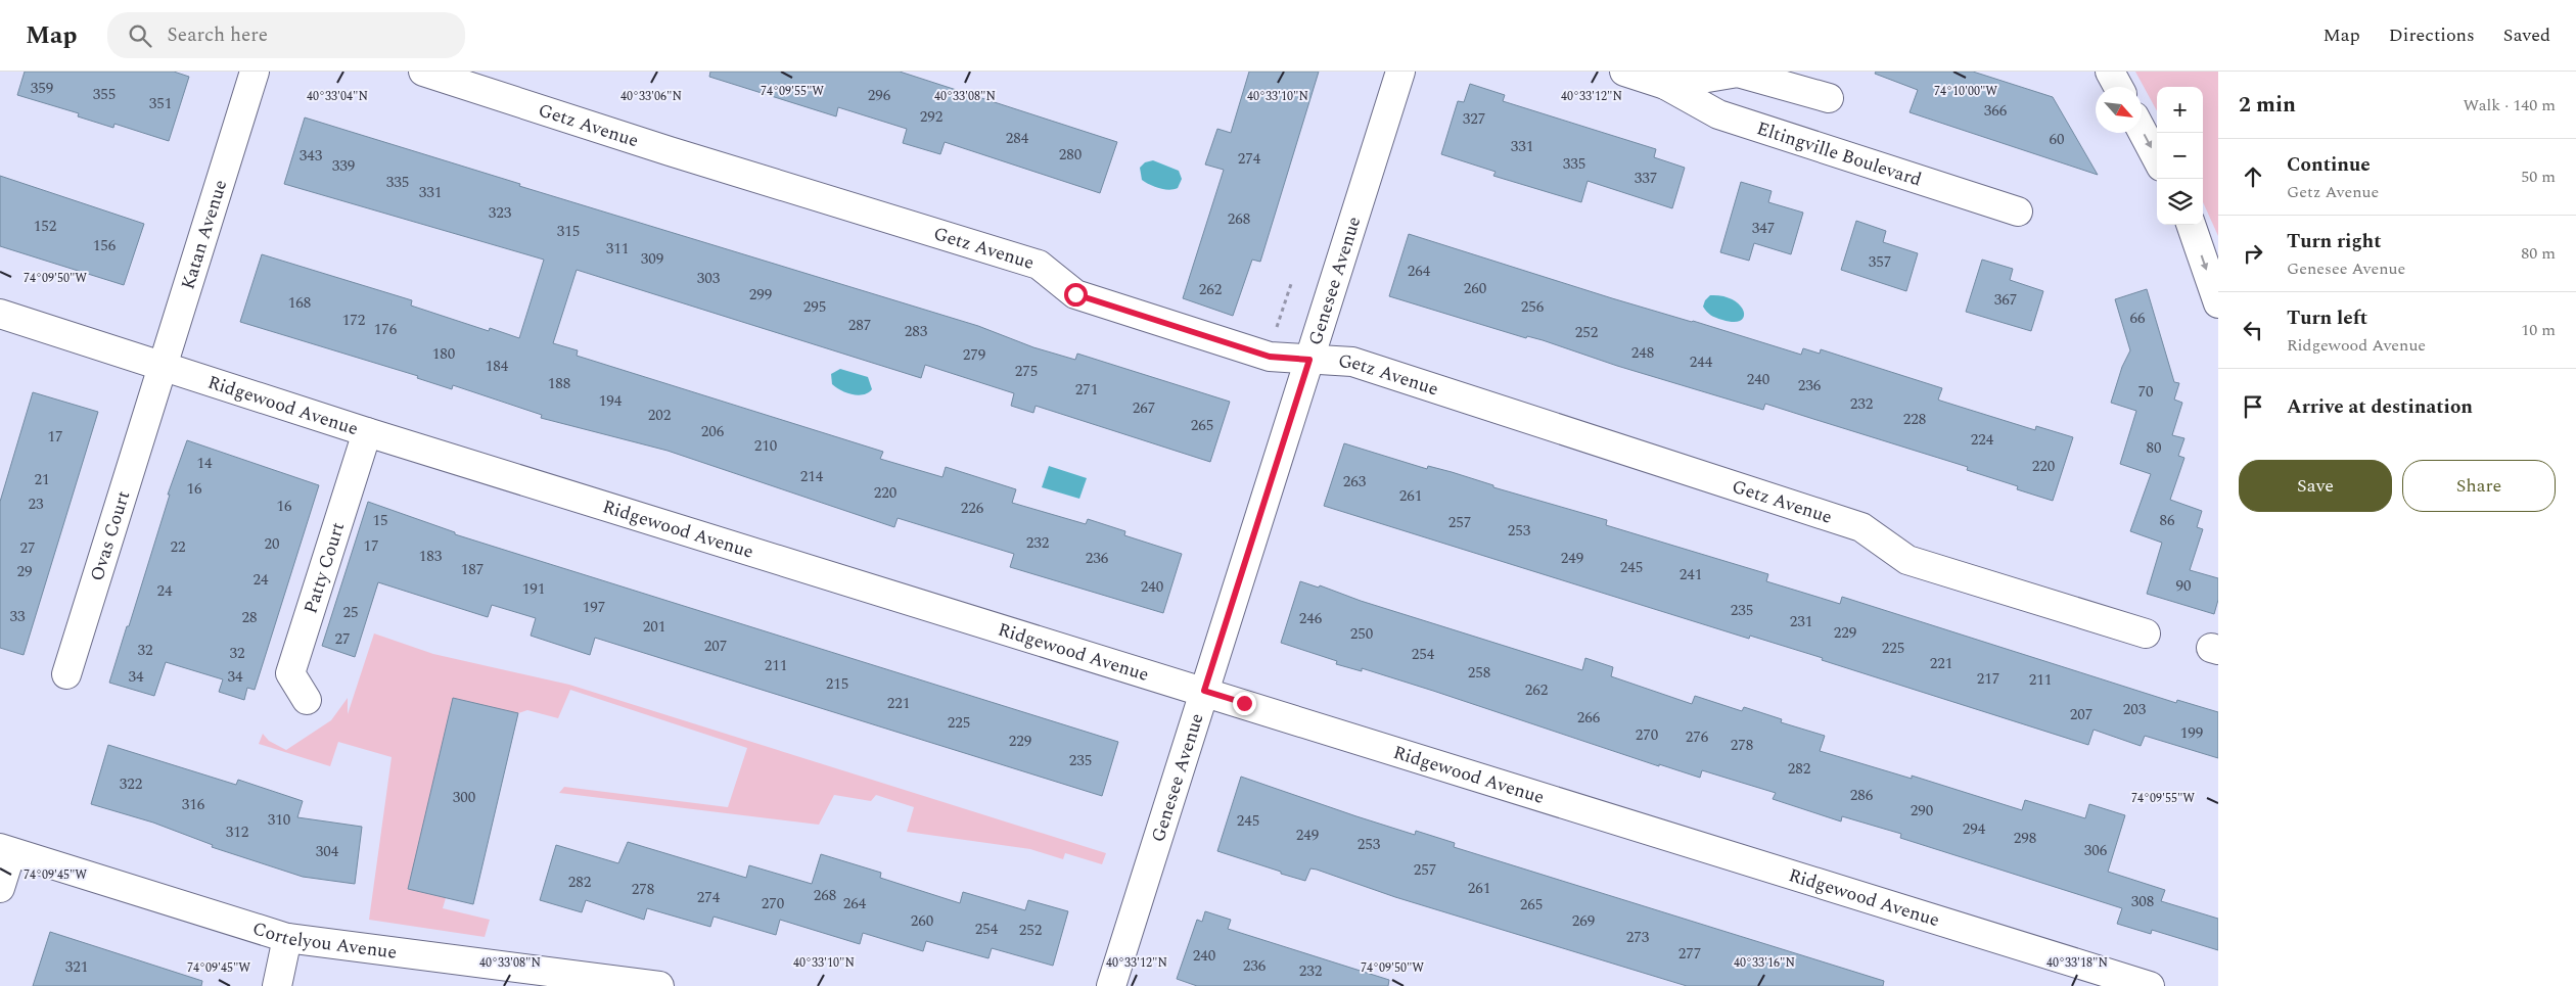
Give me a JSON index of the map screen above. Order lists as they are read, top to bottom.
{
  "streets": {
    "street": [
      "Getz Avenue",
      "Eltingville Boulevard",
      "Katan Avenue",
      "Genesee Avenue",
      "Ridgewood Avenue",
      "Ovas Court",
      "Patty Court",
      "Cortelyou Avenue"
    ]
  },
  "crossings": [
    ["Getz Avenue", "Genesee Avenue"],
    ["Katan Avenue", "Ridgewood Avenue"],
    ["Katan Avenue", "Ovas Court"],
    ["Genesee Avenue", "Ridgewood Avenue"],
    ["Ridgewood Avenue", "Patty Court"]
  ],
  "house_numbers": [
    "359",
    "355",
    "296",
    "351",
    "366",
    "292",
    "327",
    "284",
    "60",
    "331",
    "280",
    "343",
    "274",
    "335",
    "339",
    "337",
    "335",
    "331",
    "323",
    "268",
    "152",
    "347",
    "315",
    "156",
    "311",
    "309",
    "357",
    "264",
    "303",
    "260",
    "262",
    "299",
    "367",
    "168",
    "295",
    "256",
    "66",
    "172",
    "287",
    "176",
    "283",
    "252",
    "248",
    "180",
    "279",
    "244",
    "184",
    "275",
    "240",
    "188",
    "236",
    "271",
    "70",
    "194",
    "232",
    "267",
    "202",
    "228",
    "265",
    "206",
    "17",
    "224",
    "210",
    "80",
    "14",
    "220",
    "214",
    "21",
    "263",
    "16",
    "220",
    "261",
    "23",
    "16",
    "226",
    "15",
    "86",
    "257",
    "253",
    "232",
    "20",
    "17",
    "22",
    "27",
    "183",
    "236",
    "249",
    "245",
    "187",
    "29",
    "241",
    "24",
    "90",
    "240",
    "191",
    "24",
    "197",
    "235",
    "25",
    "33",
    "28",
    "246",
    "231",
    "201",
    "229",
    "250",
    "27",
    "207",
    "225",
    "32",
    "32",
    "254",
    "221",
    "211",
    "258",
    "34",
    "34",
    "217",
    "211",
    "215",
    "262",
    "221",
    "203",
    "207",
    "266",
    "225",
    "199",
    "270",
    "276",
    "229",
    "278",
    "235",
    "282",
    "322",
    "286",
    "300",
    "316",
    "290",
    "310",
    "245",
    "294",
    "312",
    "249",
    "298",
    "253",
    "306",
    "304",
    "257",
    "282",
    "261",
    "278",
    "268",
    "274",
    "308",
    "270",
    "264",
    "265",
    "260",
    "269",
    "254",
    "252",
    "273",
    "277",
    "240",
    "236",
    "321",
    "232"
  ],
  "north": "bottom right",
  "page": {
    "header": "Map",
    "search": "Search here",
    "nav": ["Map", "Directions", "Saved"],
    "heading": ["2 min", "Walk · 140 m"],
    "map_buttons": ["+", "−"],
    "list": [
      ["Continue", "Getz Avenue", "50 m"],
      ["Turn right", "Genesee Avenue", "80 m"],
      ["Turn left", "Ridgewood Avenue", "10 m"],
      "Arrive at destination"
    ],
    "buttons": ["Save", "Share"]
  },
  "coordinates": [
    "74°09'55\"W",
    "74°10'00\"W",
    "40°33'04\"N",
    "40°33'06\"N",
    "40°33'08\"N",
    "40°33'10\"N",
    "40°33'12\"N",
    "74°09'50\"W",
    "74°09'45\"W",
    "40°33'16\"N",
    "40°33'18\"N"
  ]
}
